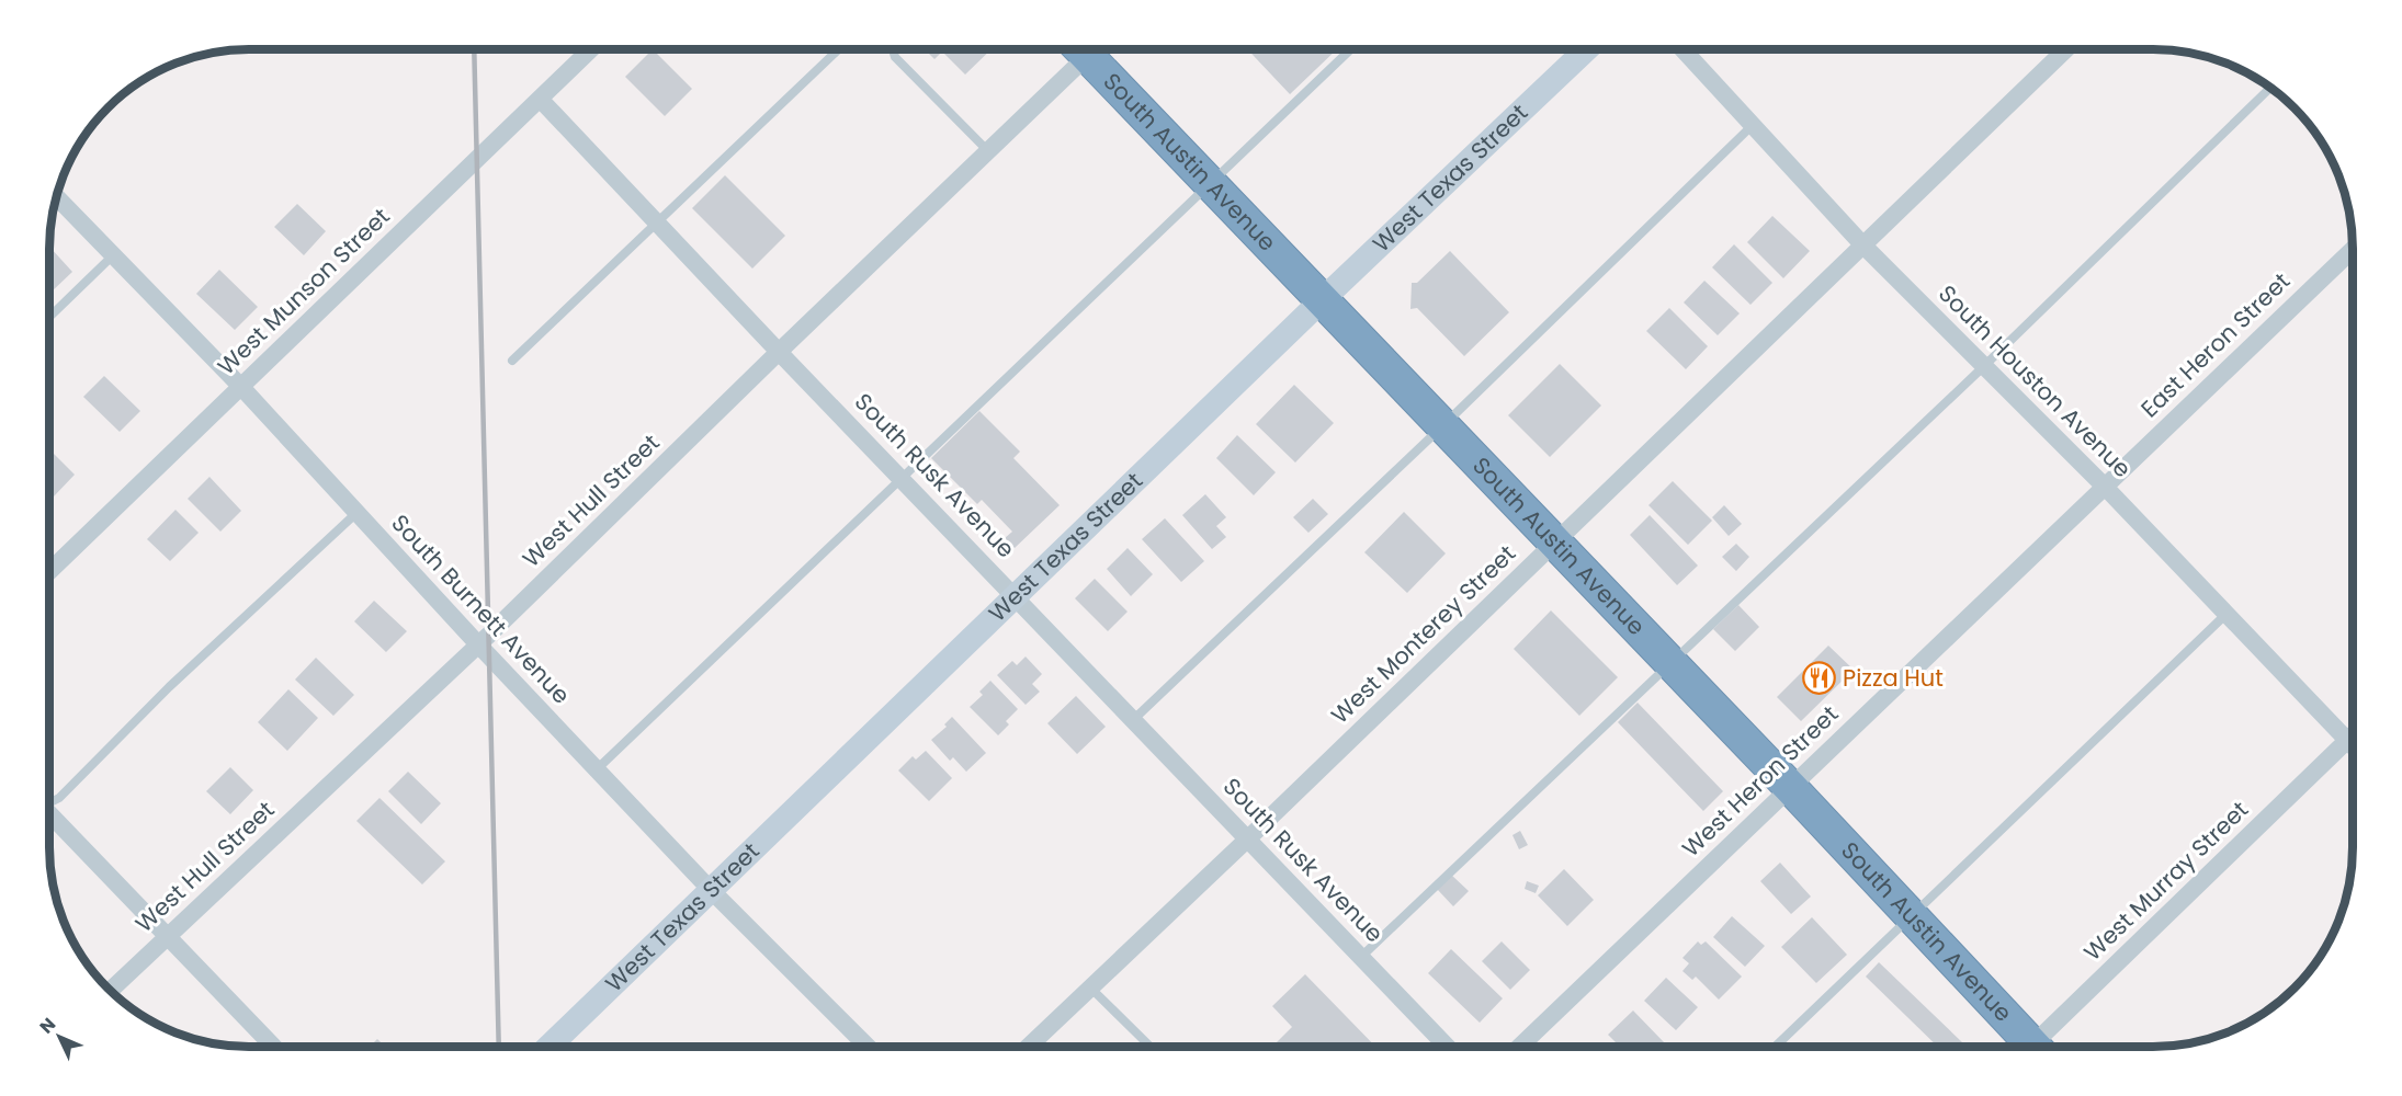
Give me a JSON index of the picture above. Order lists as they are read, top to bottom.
{
  "streets": {
    "highway": ["South Austin Avenue"],
    "street": [
      "West Texas Street",
      "West Munson Street",
      "East Heron Street",
      "South Houston Avenue",
      "South Rusk Avenue",
      "West Hull Street",
      "South Burnett Avenue",
      "West Monterey Street",
      "West Heron Street",
      "West Murray Street"
    ]
  },
  "crossings": [
    ["South Austin Avenue", "West Texas Street"],
    ["South Austin Avenue", "West Monterey Street"],
    ["South Austin Avenue", "West Heron Street"],
    ["West Texas Street", "South Rusk Avenue"],
    ["West Texas Street", "South Burnett Avenue"],
    ["West Munson Street", "South Rusk Avenue"],
    ["West Munson Street", "South Burnett Avenue"],
    ["East Heron Street", "South Houston Avenue"],
    ["East Heron Street", "West Heron Street"],
    ["South Houston Avenue", "West Monterey Street"],
    ["South Houston Avenue", "West Heron Street"],
    ["South Houston Avenue", "West Murray Street"],
    ["South Rusk Avenue", "West Hull Street"],
    ["South Rusk Avenue", "West Monterey Street"],
    ["West Hull Street", "South Burnett Avenue"]
  ],
  "places": {
    "restaurant": ["Pizza Hut"]
  },
  "north": "top left"
}
